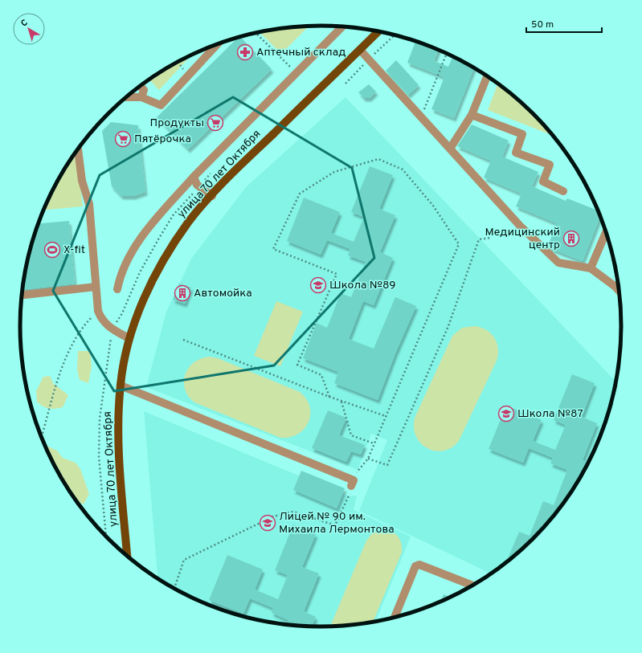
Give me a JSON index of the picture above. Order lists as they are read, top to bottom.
{
  "streets": {
    "main road": ["улица 70 лет Октября"]
  },
  "places": {
    "pharmacy": ["Аптечный склад"],
    "supermarket": ["Продукты", "Пятёрочка"],
    "building": ["Медицинский центр", "Автомойка"],
    "sports": ["X-fit"],
    "school or university": ["Школа №89", "Школа №87", "Лицей № 90 им. Михаила Лермонтова"]
  },
  "scale_bar": "50 m",
  "north": "top left"
}
